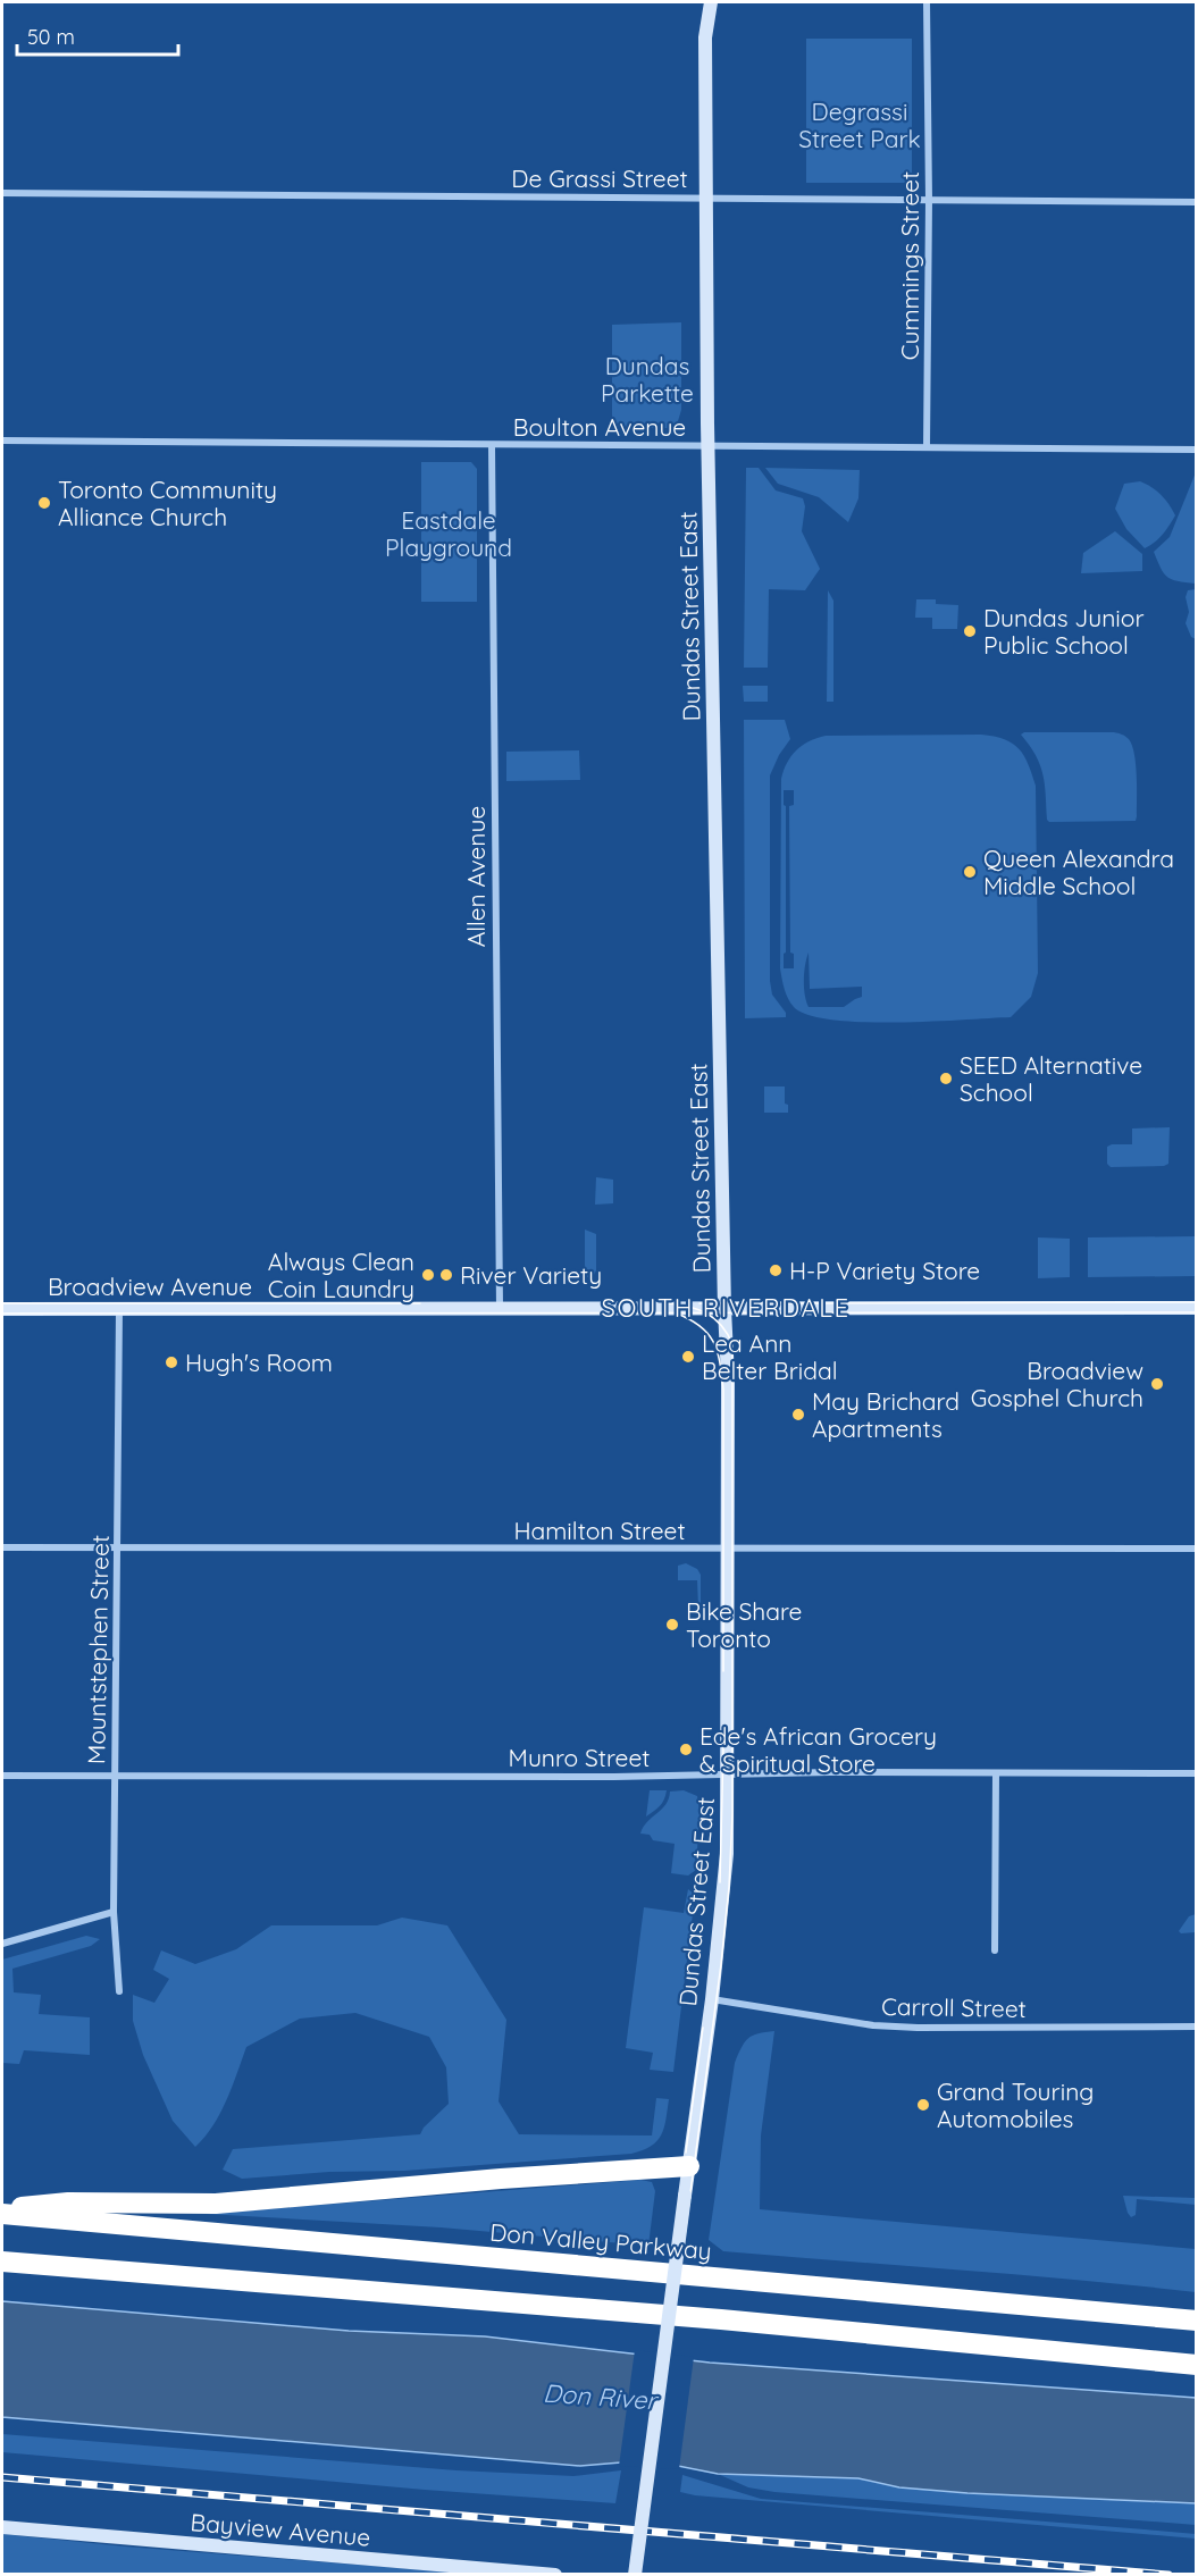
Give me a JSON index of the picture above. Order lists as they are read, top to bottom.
{
  "streets": {
    "highway": ["Don Valley Parkway"],
    "street": [
      "De Grassi Street",
      "Cummings Street",
      "Boulton Avenue",
      "Dundas Street East",
      "Allen Avenue",
      "Broadview Avenue",
      "Hamilton Street",
      "Mountstephen Street",
      "Munro Street",
      "Carroll Street",
      "Bayview Avenue"
    ]
  },
  "crossings": [
    ["De Grassi Street", "Cummings Street"],
    ["De Grassi Street", "Dundas Street East"],
    ["Cummings Street", "Boulton Avenue"],
    ["Boulton Avenue", "Dundas Street East"],
    ["Boulton Avenue", "Allen Avenue"],
    ["Dundas Street East", "Broadview Avenue"],
    ["Dundas Street East", "Hamilton Street"],
    ["Dundas Street East", "Munro Street"],
    ["Dundas Street East", "Carroll Street"],
    ["Allen Avenue", "Broadview Avenue"],
    ["Broadview Avenue", "Mountstephen Street"],
    ["Hamilton Street", "Mountstephen Street"],
    ["Mountstephen Street", "Munro Street"]
  ],
  "districts": ["SOUTH RIVERDALE"],
  "water": ["Don River"],
  "parks": ["Degrassi Street Park", "Dundas Parkette", "Eastdale Playground"],
  "places": [
    "Toronto Community Alliance Church",
    "Dundas Junior Public School",
    "Queen Alexandra Middle School",
    "SEED Alternative School",
    "H-P Variety Store",
    "Always Clean Coin Laundry",
    "River Variety",
    "Lea Ann Belter Bridal",
    "Hugh's Room",
    "Broadview Gosphel Church",
    "May Brichard Apartments",
    "Bike Share Toronto",
    "Ede's African Grocery & Spiritual Store",
    "Grand Touring Automobiles"
  ],
  "scale_bar": "50 m"
}
